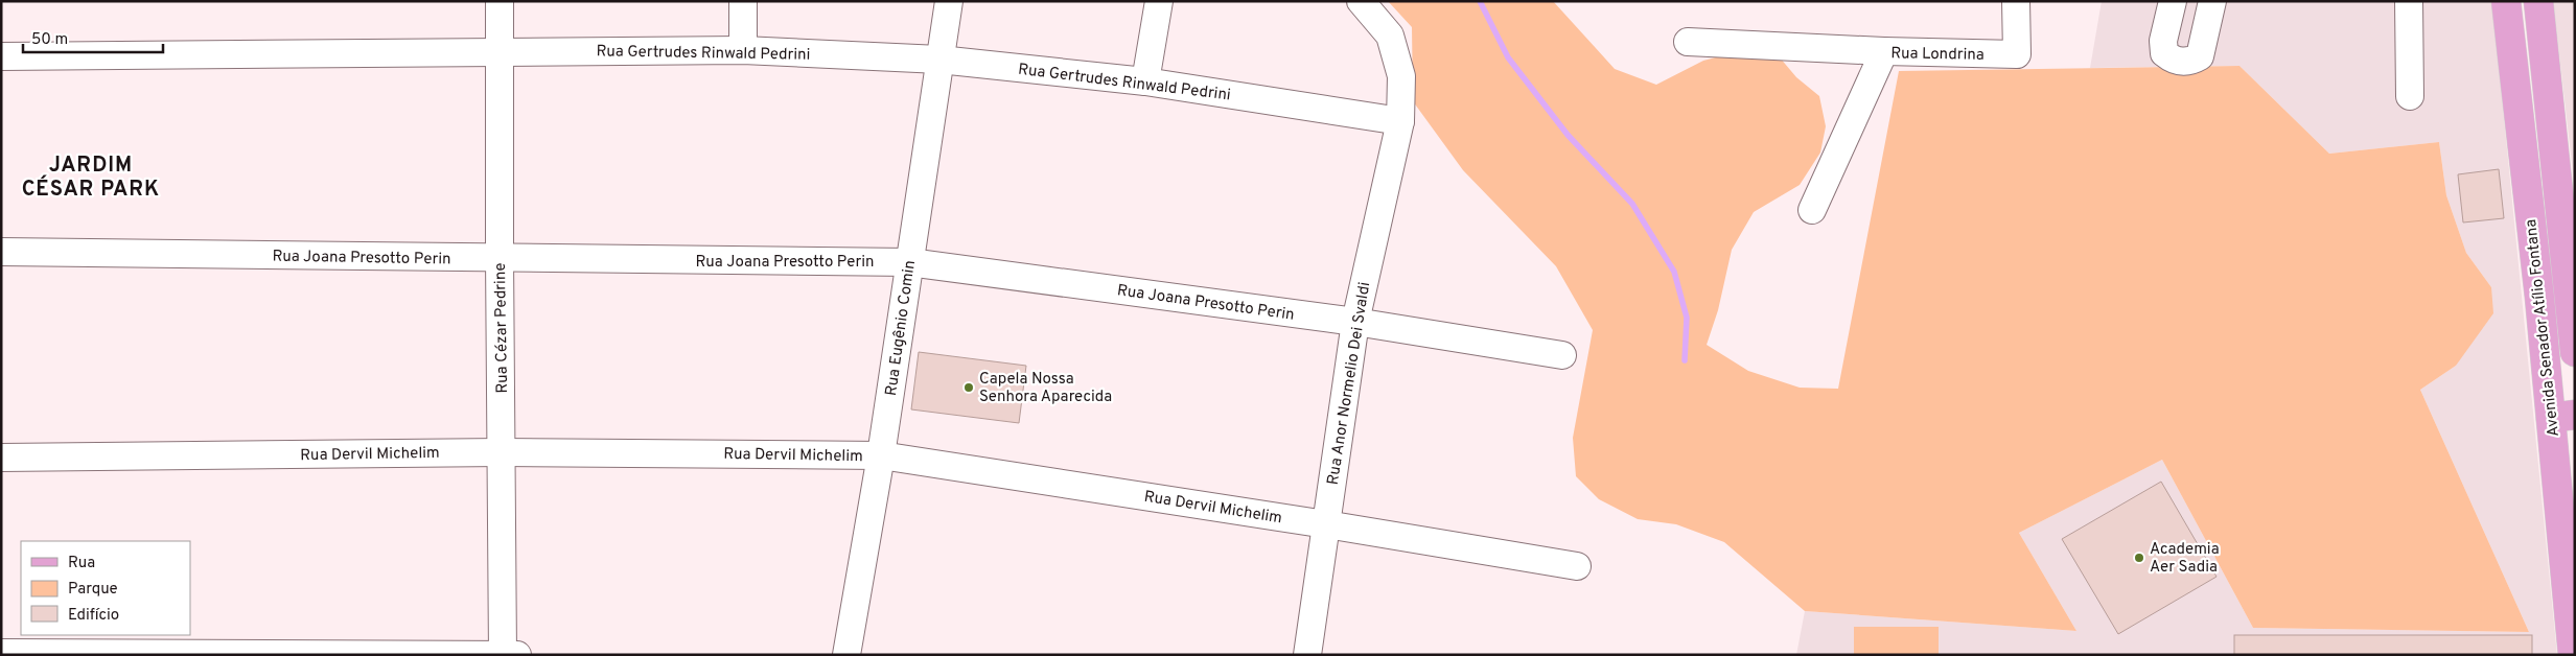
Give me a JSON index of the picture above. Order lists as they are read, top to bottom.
{
  "streets": {
    "main road": ["Avenida Senador Atílio Fontana"],
    "street": [
      "Rua Gertrudes Rinwald Pedrini",
      "Rua Londrina",
      "Rua Joana Presotto Perin",
      "Rua Cézar Pedrine",
      "Rua Eugênio Comin",
      "Rua Anor Normelio Dei Svaldi",
      "Rua Dervil Michelim"
    ]
  },
  "crossings": [
    ["Rua Gertrudes Rinwald Pedrini", "Rua Cézar Pedrine"],
    ["Rua Gertrudes Rinwald Pedrini", "Rua Eugênio Comin"],
    ["Rua Gertrudes Rinwald Pedrini", "Rua Anor Normelio Dei Svaldi"],
    ["Rua Joana Presotto Perin", "Rua Cézar Pedrine"],
    ["Rua Joana Presotto Perin", "Rua Eugênio Comin"],
    ["Rua Joana Presotto Perin", "Rua Anor Normelio Dei Svaldi"],
    ["Rua Cézar Pedrine", "Rua Dervil Michelim"],
    ["Rua Eugênio Comin", "Rua Dervil Michelim"],
    ["Rua Anor Normelio Dei Svaldi", "Rua Dervil Michelim"]
  ],
  "districts": ["JARDIM CÉSAR PARK"],
  "places": ["Capela Nossa Senhora Aparecida", "Academia Aer Sadia"],
  "legend": ["Rua", "Parque", "Edifício"],
  "scale_bar": "50 m"
}
